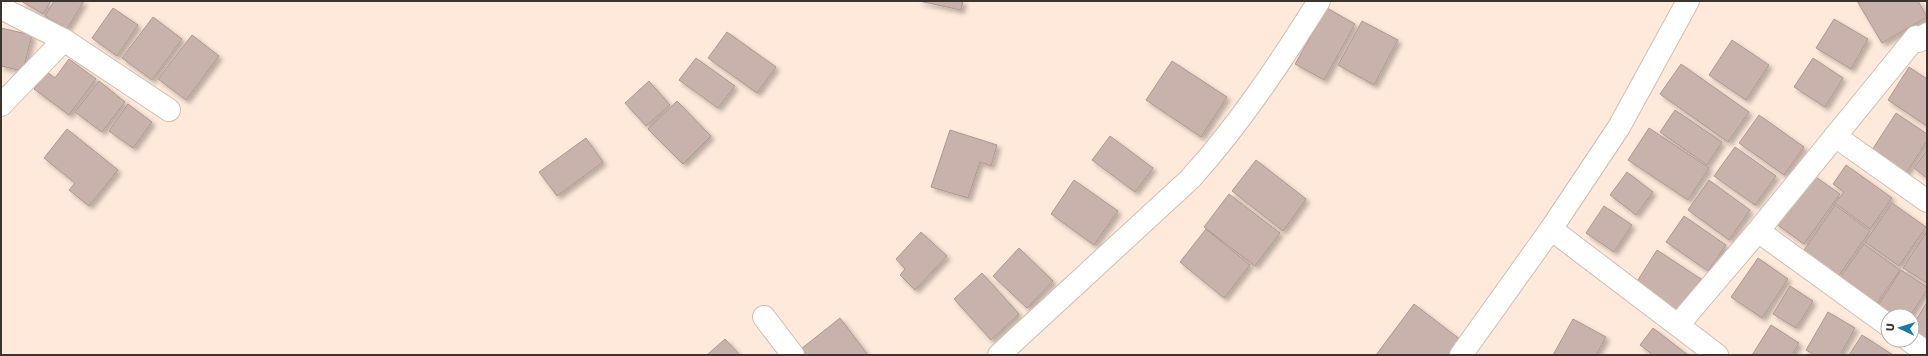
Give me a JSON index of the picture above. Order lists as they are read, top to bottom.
{
  "north": "left"
}
